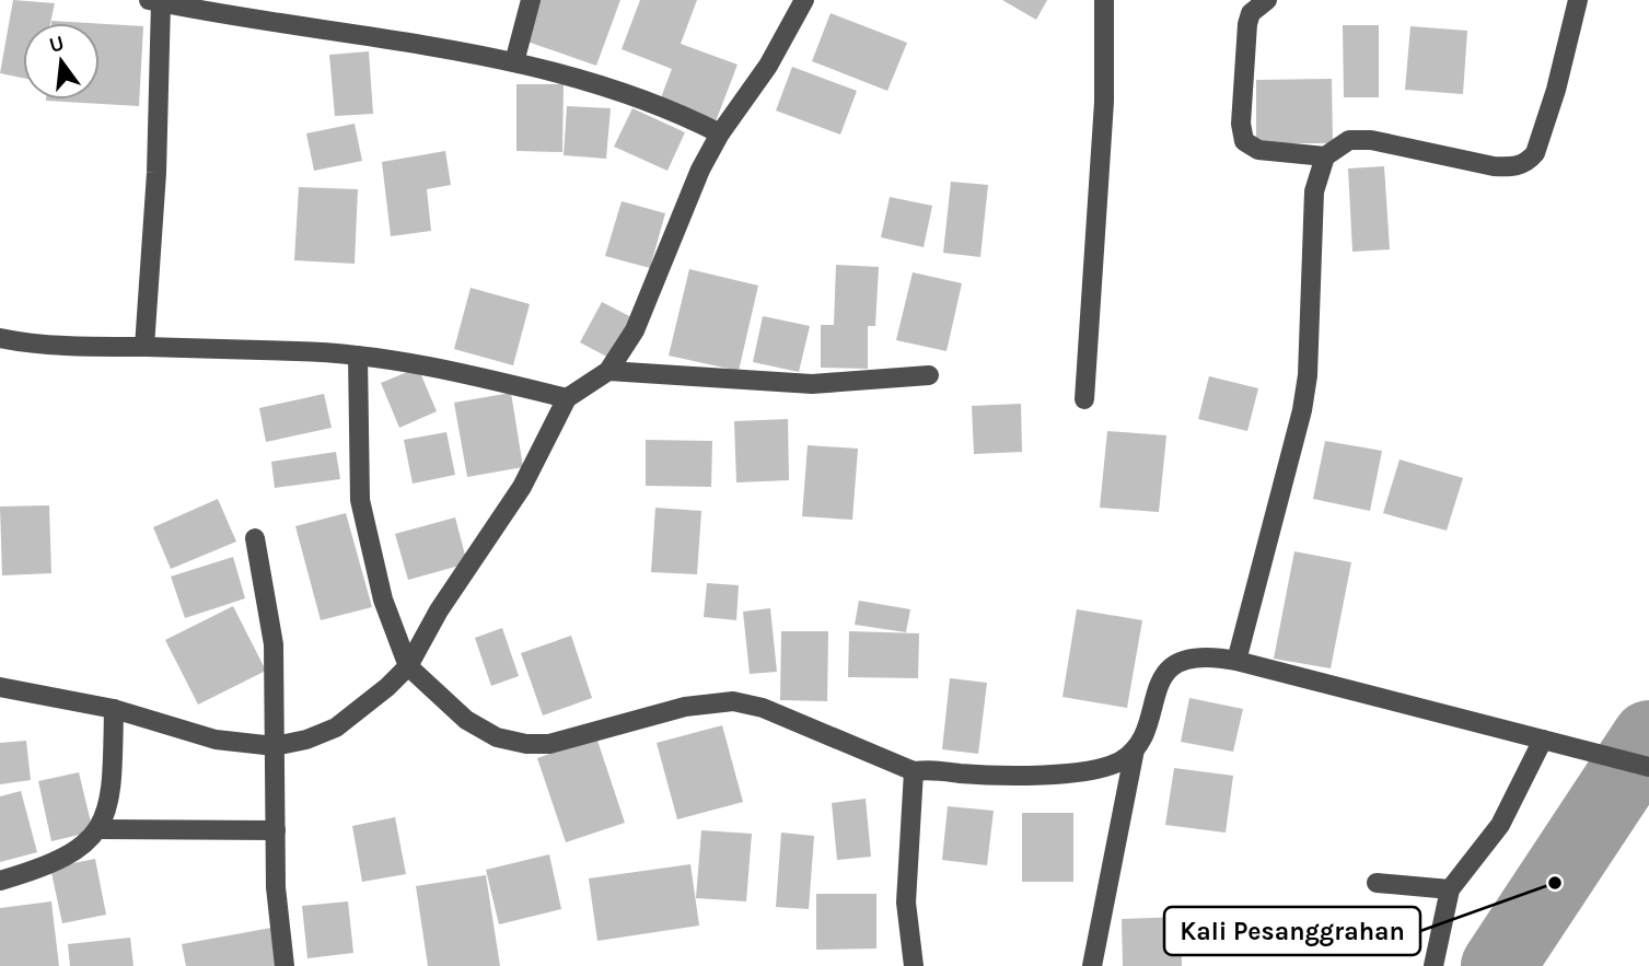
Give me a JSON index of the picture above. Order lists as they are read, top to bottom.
{
  "places": ["Kali Pesanggrahan"],
  "north": "top"
}
